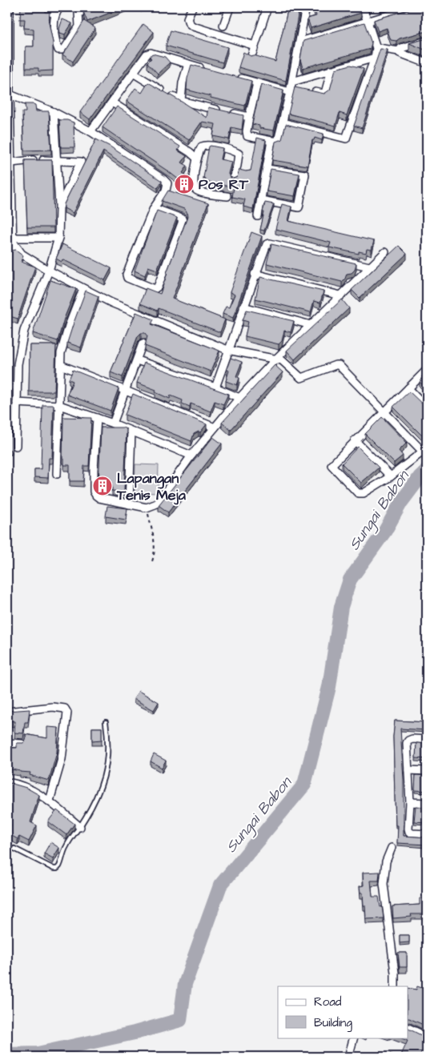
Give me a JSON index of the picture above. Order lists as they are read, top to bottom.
{
  "water": ["Sungai Babon"],
  "places": {
    "building": ["Pos RT", "Lapangan Tenis Meja"]
  },
  "legend": ["Road", "Building"]
}
